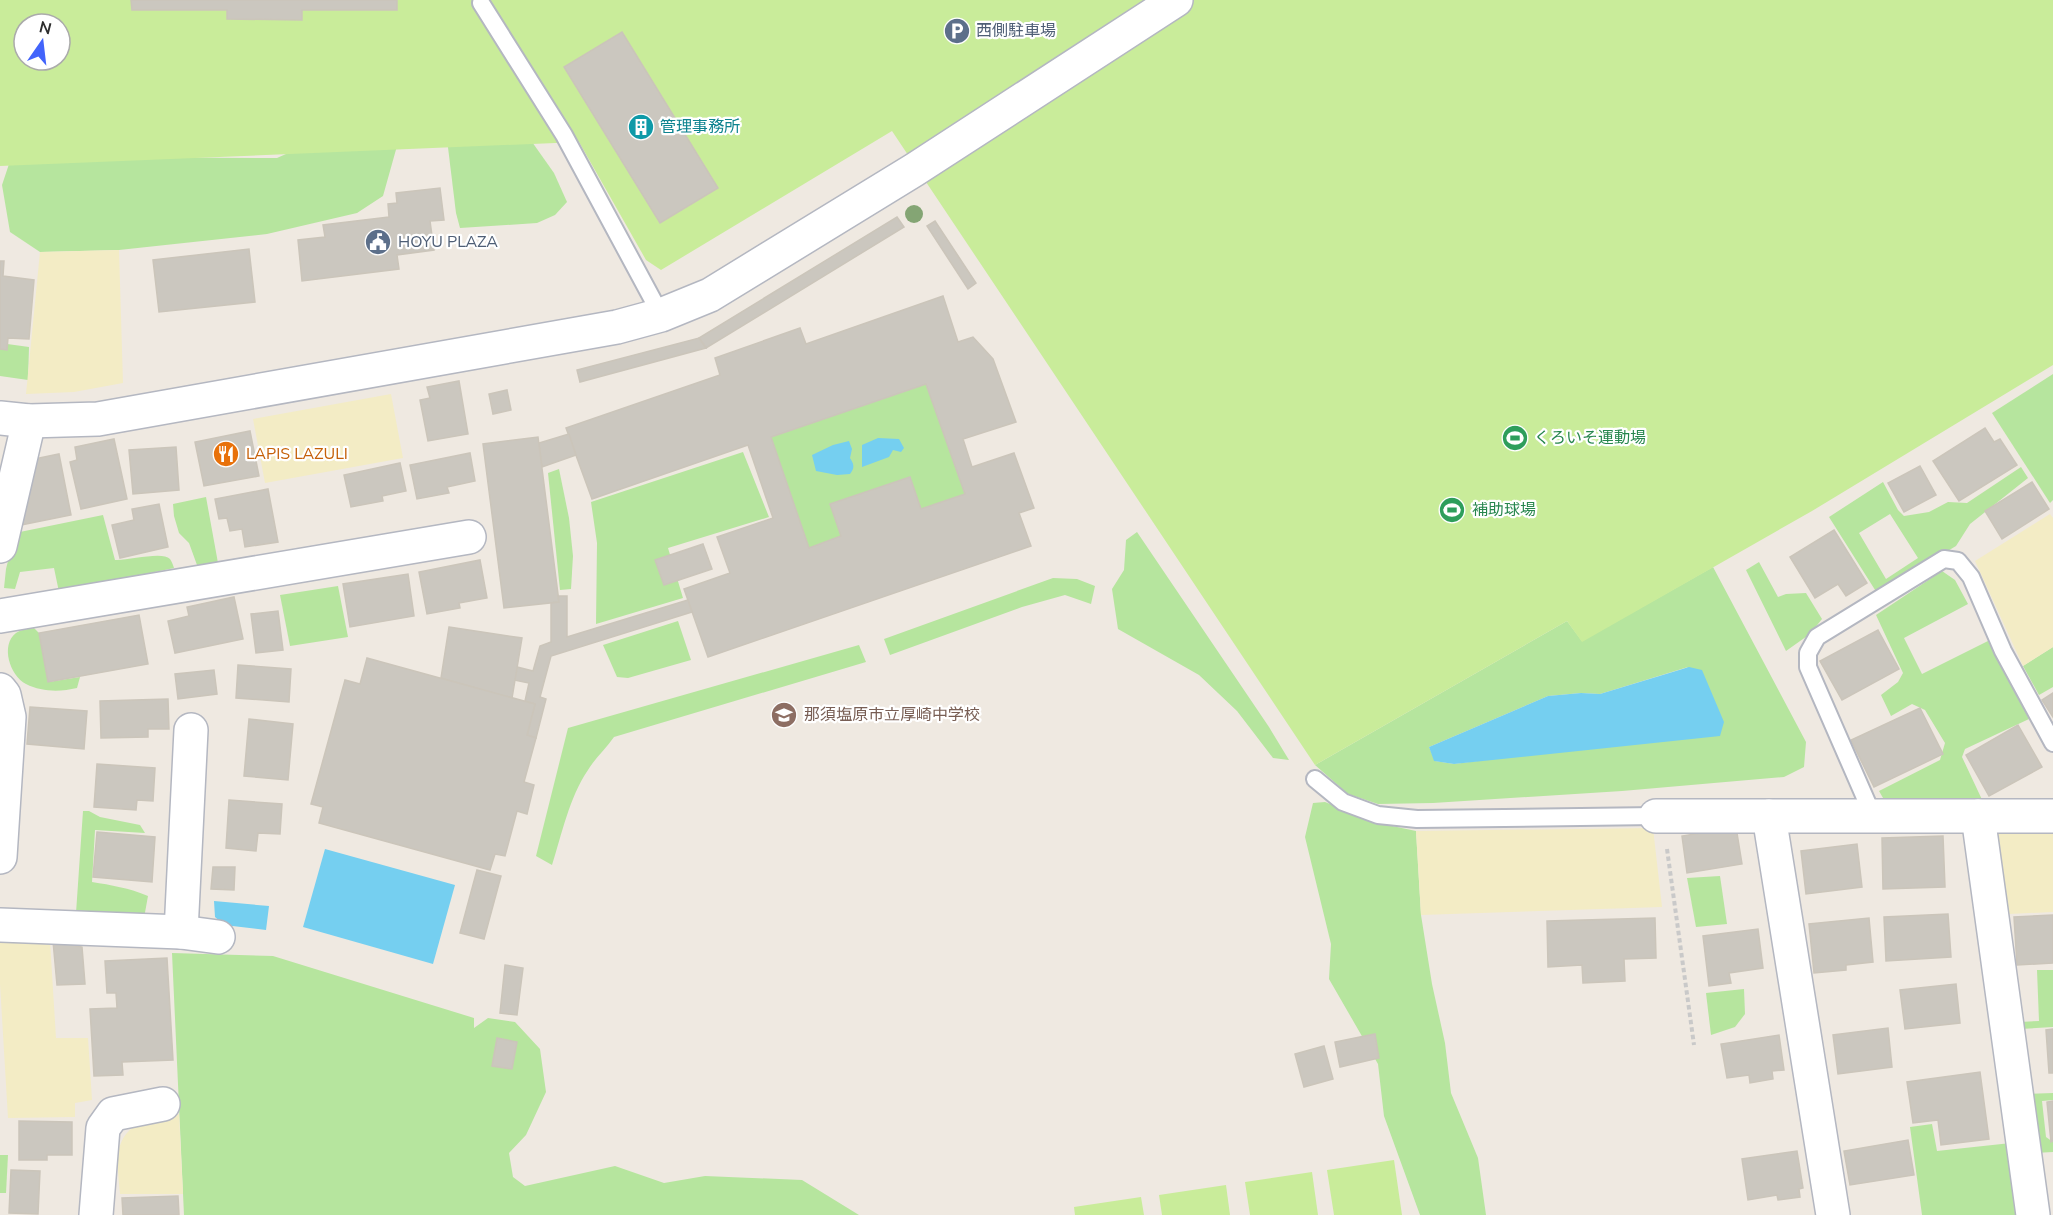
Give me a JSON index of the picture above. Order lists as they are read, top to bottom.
{
  "places": {
    "parking": ["西側駐車場"],
    "building": ["管理事務所"],
    "public building": ["HOYU PLAZA"],
    "sports": ["くろいそ運動場", "補助球場"],
    "restaurant": ["LAPIS LAZULI"],
    "school or university": ["那須塩原市立厚崎中学校"]
  },
  "north": "top"
}
